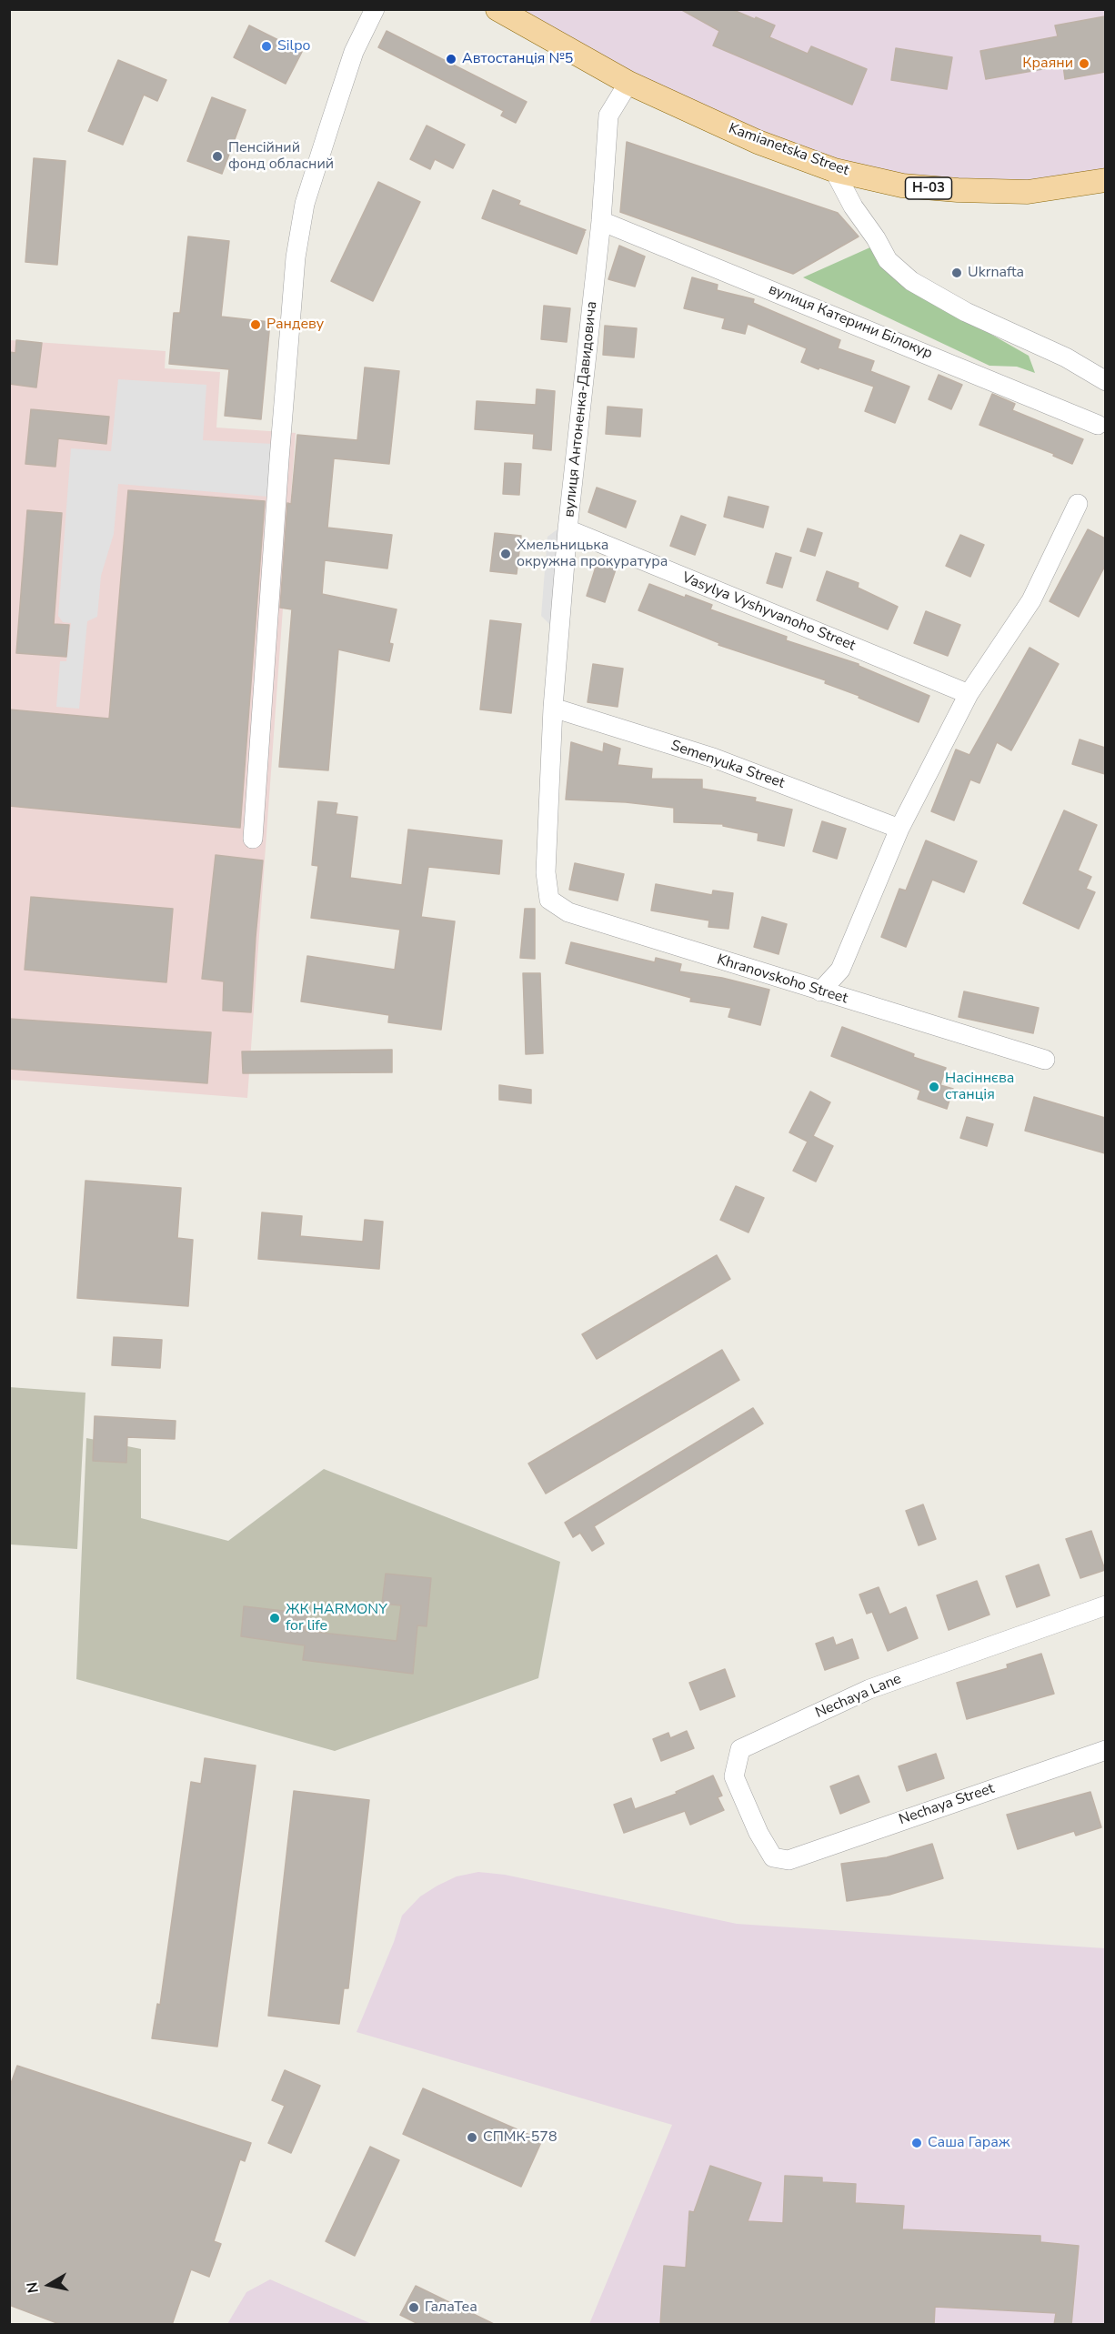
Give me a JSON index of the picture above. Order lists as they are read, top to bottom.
{
  "streets": {
    "main road": ["Kamianetska Street", "Н-03"],
    "street": [
      "вулиця Катерини Білокур",
      "вулиця Антоненка-Давидовича",
      "Vasylya Vyshyvanoho Street",
      "Semenyuka Street",
      "Khranovskoho Street",
      "Nechaya Lane",
      "Nechaya Street"
    ]
  },
  "crossings": [
    ["Kamianetska Street", "вулиця Антоненка-Давидовича"],
    ["вулиця Катерини Білокур", "вулиця Антоненка-Давидовича"],
    ["вулиця Антоненка-Давидовича", "Vasylya Vyshyvanoho Street"],
    ["вулиця Антоненка-Давидовича", "Semenyuka Street"],
    ["вулиця Антоненка-Давидовича", "Khranovskoho Street"],
    ["Nechaya Lane", "Nechaya Street"]
  ],
  "places": [
    "Silpo",
    "Автостанція №5",
    "Краяни",
    "Пенсійний фонд обласний",
    "Ukrnafta",
    "Рандеву",
    "Хмельницька окружна прокуратура",
    "Насіннєва станція",
    "ЖК HARMONY for life",
    "СПМК-578",
    "Саша Гараж",
    "ГалаТеа"
  ],
  "north": "left"
}
